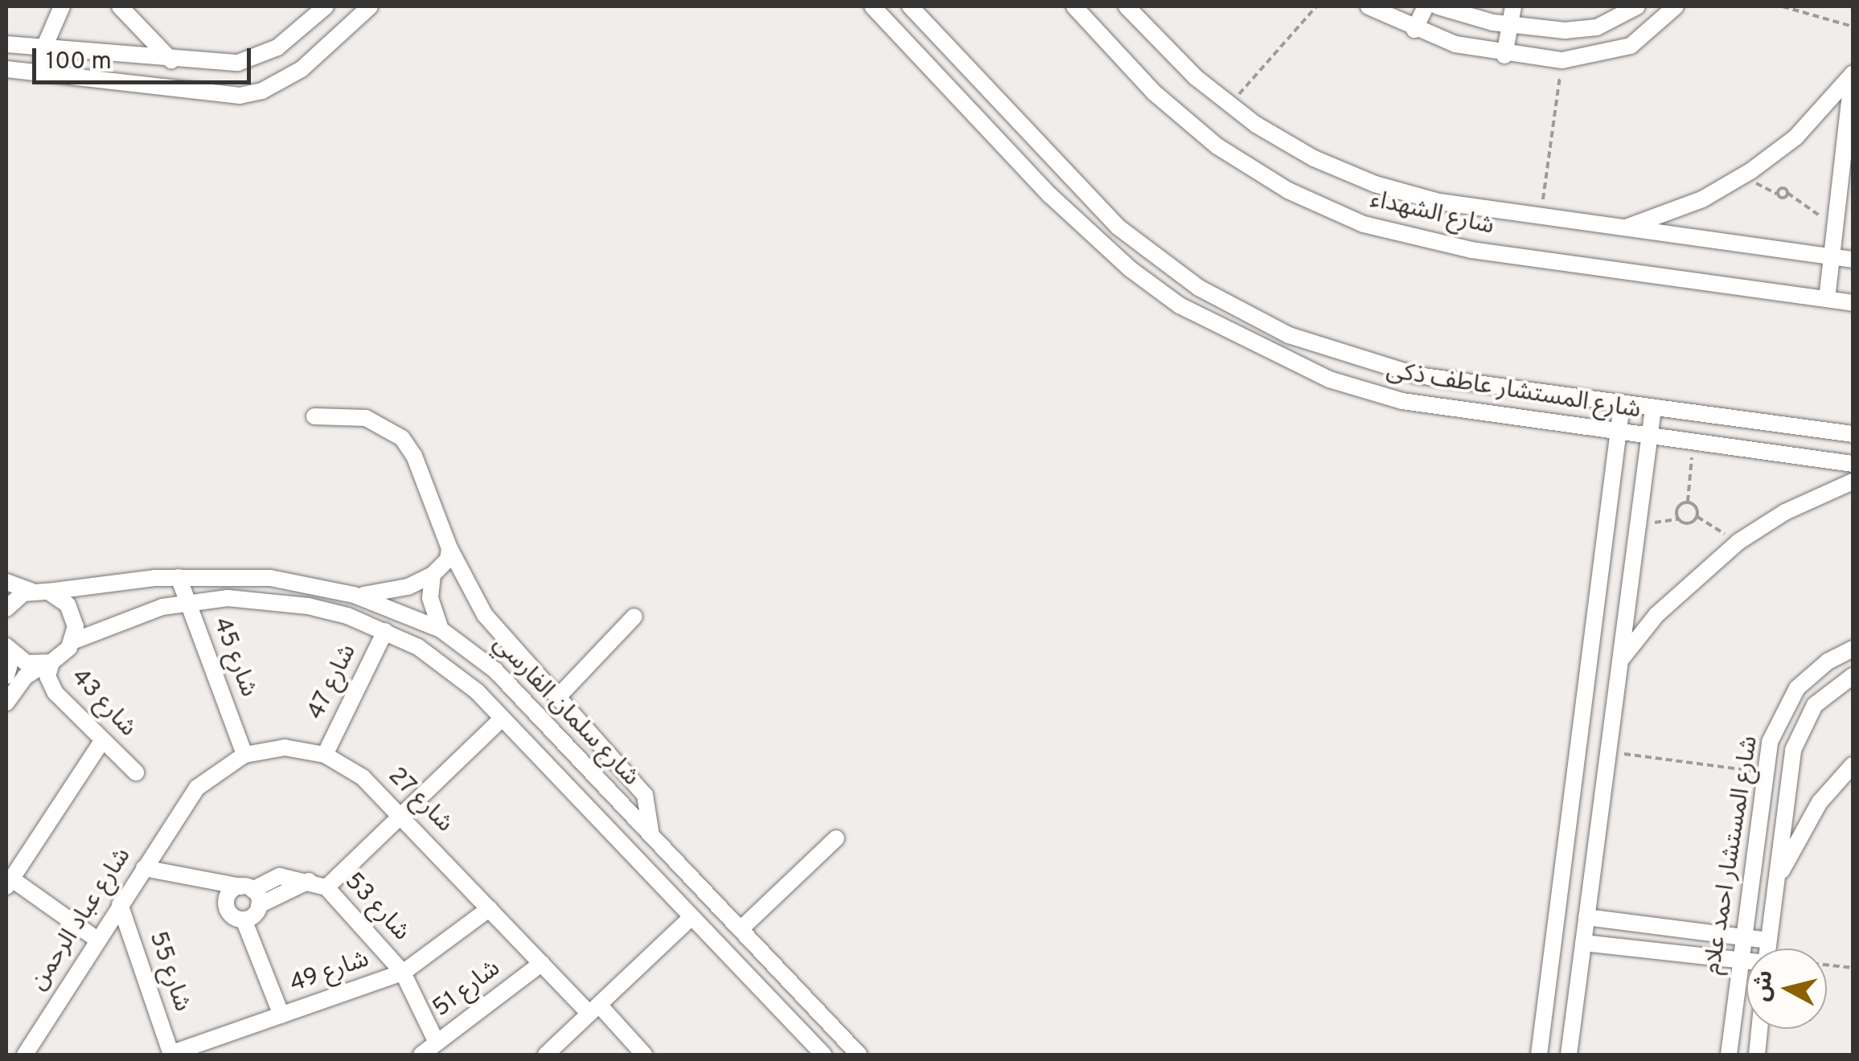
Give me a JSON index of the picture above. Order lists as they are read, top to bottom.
{
  "streets": {
    "street": [
      "شارع الشهداء",
      "شارع المستشار عاطف ذكى",
      "شارع 45",
      "شارع 47",
      "شارع 43",
      "شارع سلمان الفارسي",
      "شارع 27",
      "شارع المستشار احمد علام",
      "شارع 53",
      "شارع عباد الرحمن",
      "شارع 55",
      "شارع 49",
      "شارع 51"
    ]
  },
  "crossings": [
    ["شارع 45", "شارع سلمان الفارسي"],
    ["شارع 45", "شارع 27"],
    ["شارع 47", "شارع سلمان الفارسي"],
    ["شارع 47", "شارع 27"],
    ["شارع 27", "شارع عباد الرحمن"],
    ["شارع 27", "شارع 49"],
    ["شارع 27", "شارع 51"],
    ["شارع 53", "شارع عباد الرحمن"],
    ["شارع 53", "شارع 49"],
    ["شارع 53", "شارع 51"],
    ["شارع عباد الرحمن", "شارع 55"],
    ["شارع 55", "شارع 49"]
  ],
  "scale_bar": "100 m",
  "north": "left"
}
